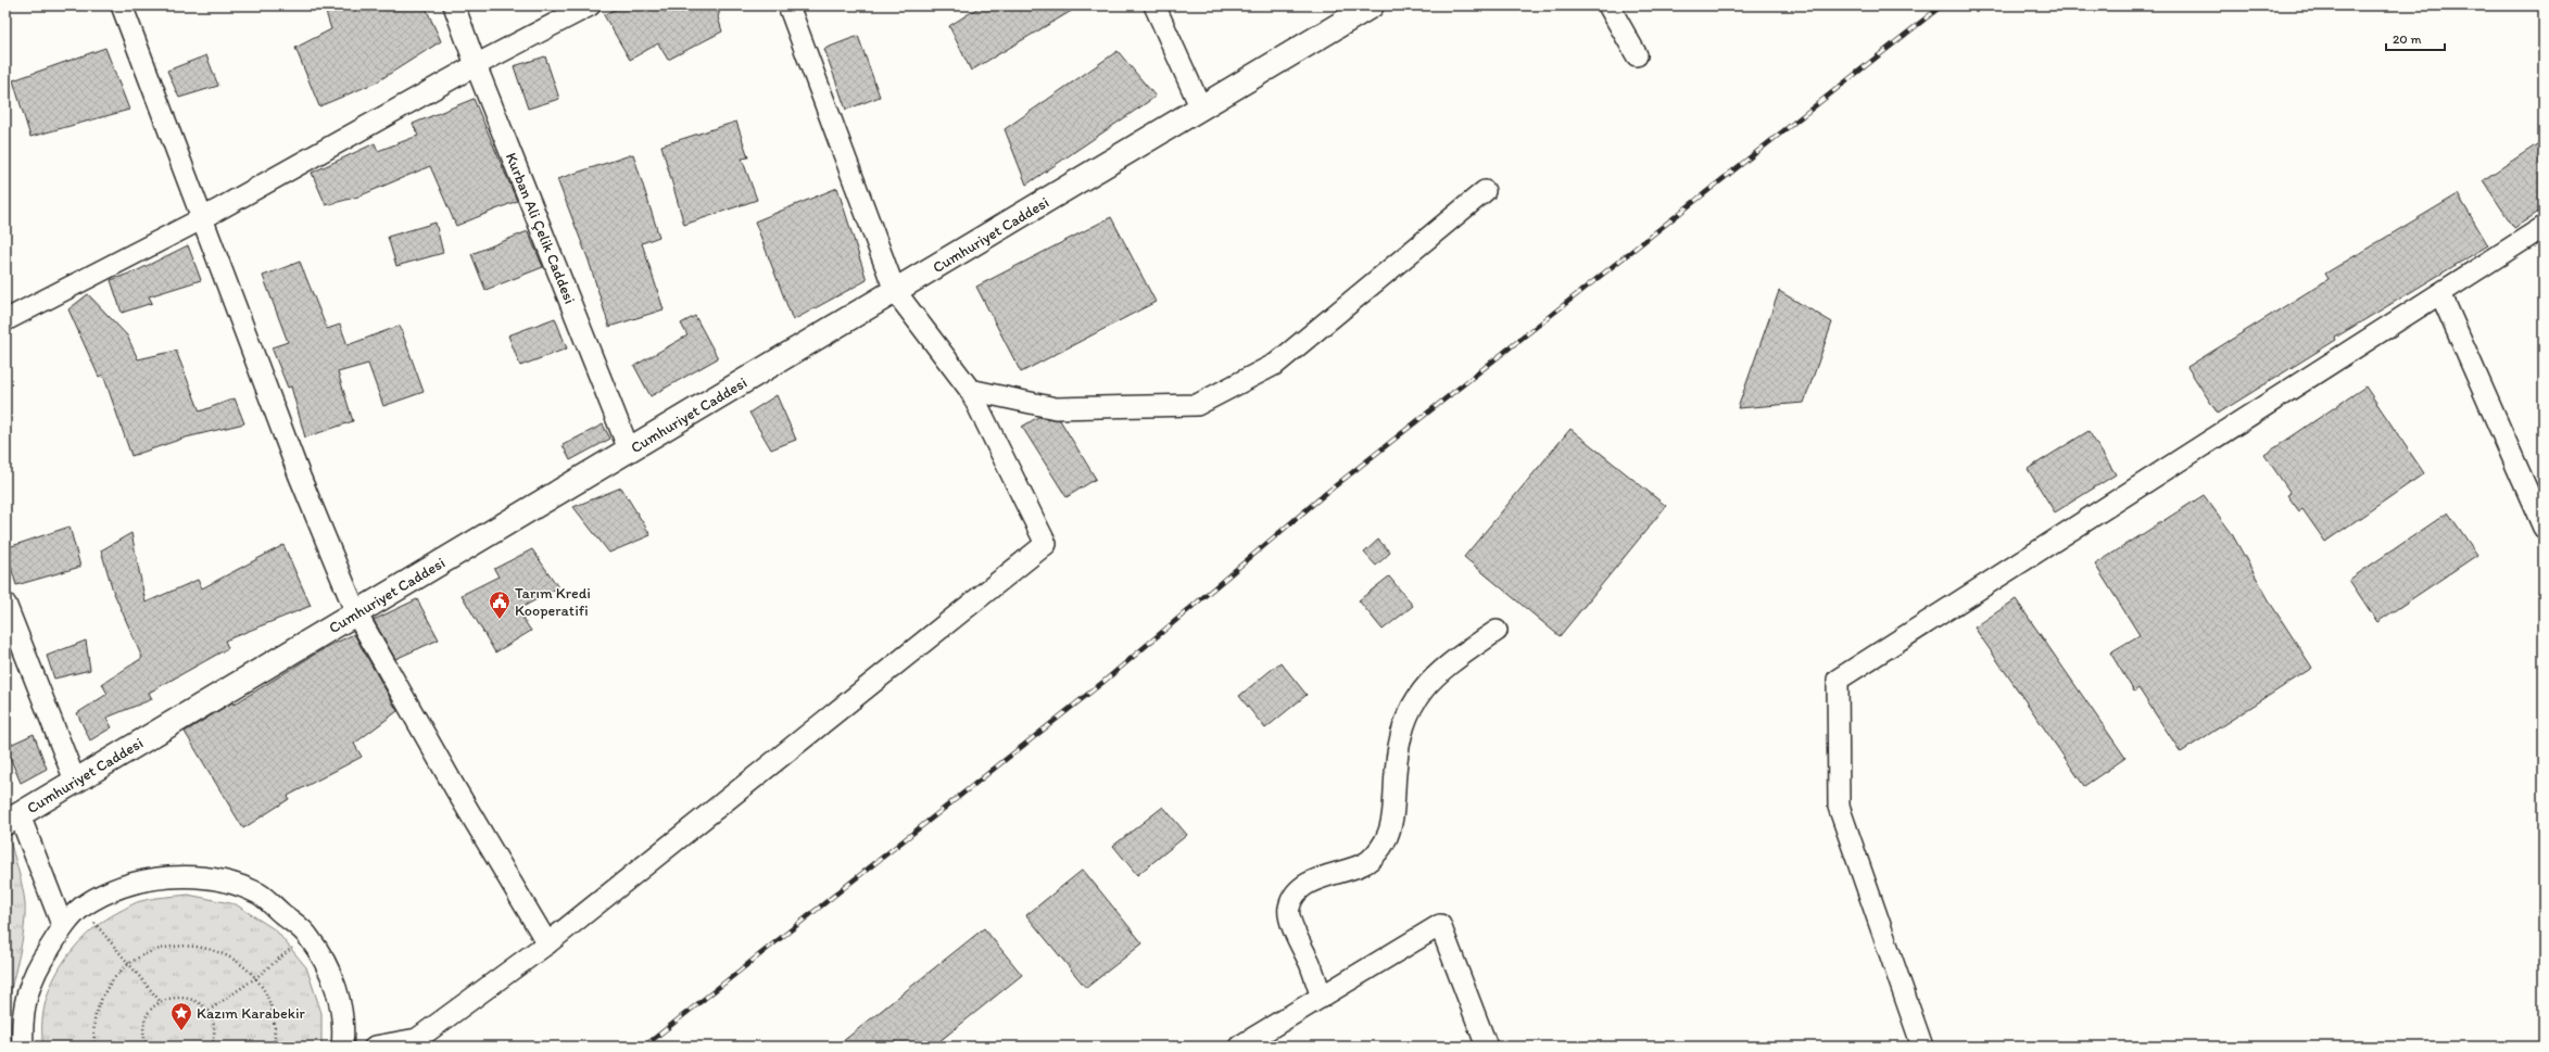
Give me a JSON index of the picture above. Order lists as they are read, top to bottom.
{
  "streets": {
    "main road": ["Cumhuriyet Caddesi"],
    "street": ["Kurban Ali Çelik Caddesi"]
  },
  "crossings": [
    ["Kurban Ali Çelik Caddesi", "Cumhuriyet Caddesi"]
  ],
  "places": {
    "public building": ["Tarım Kredi Kooperatifi"],
    "place": ["Kazım Karabekir"]
  },
  "scale_bar": "20 m"
}
